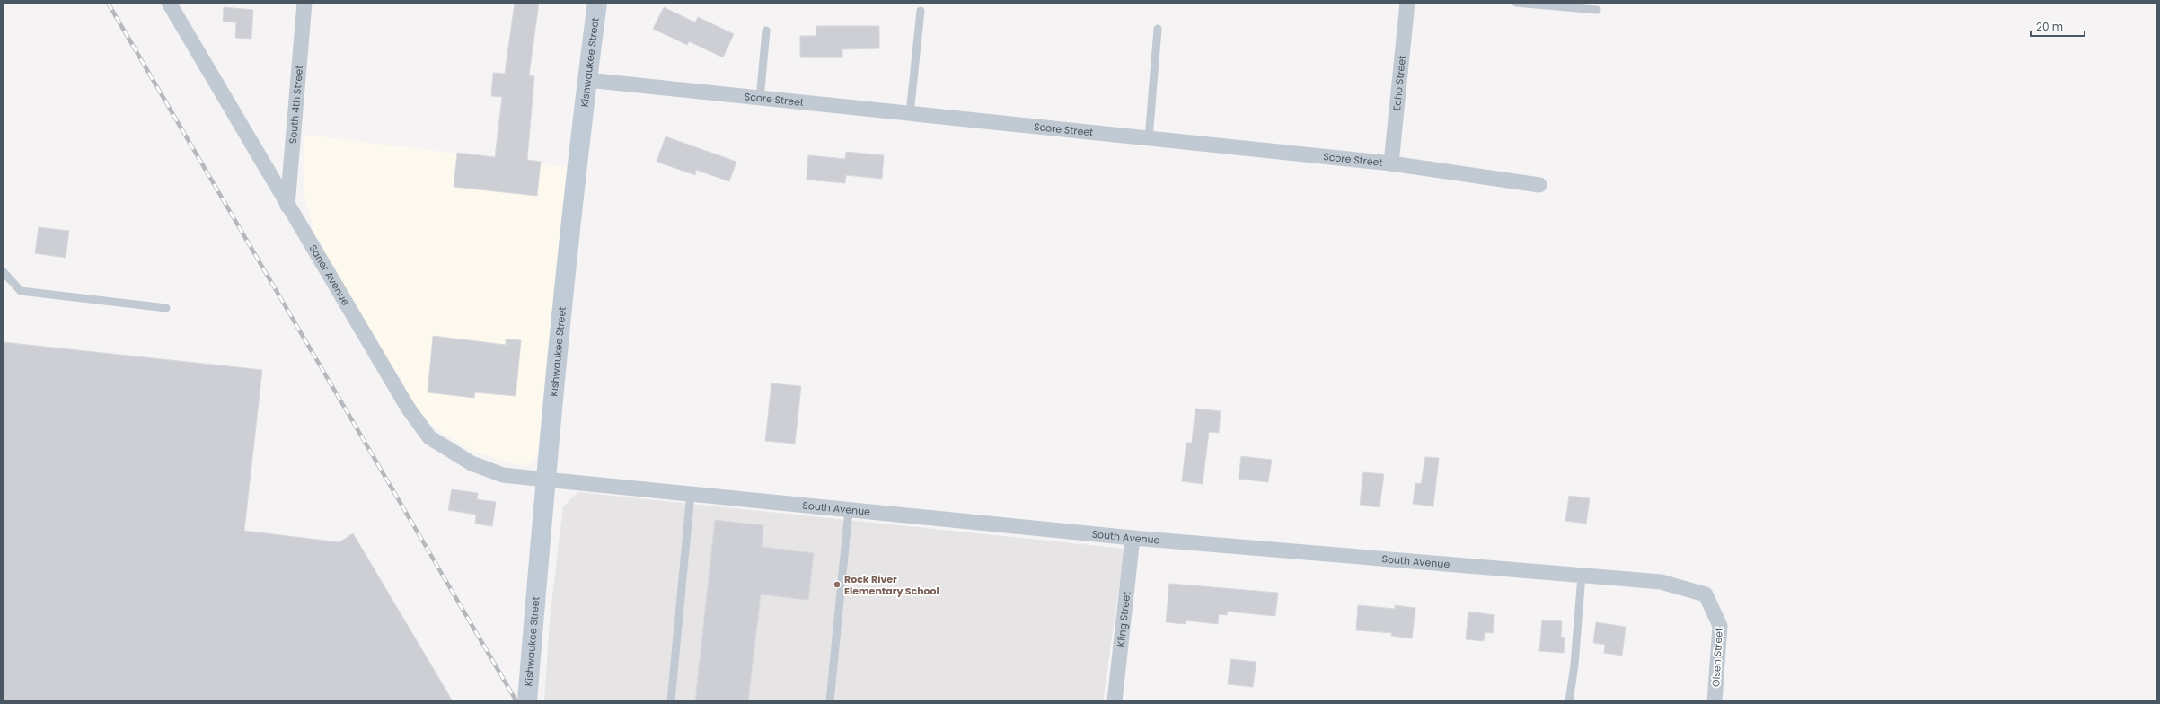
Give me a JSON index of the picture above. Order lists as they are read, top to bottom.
{
  "streets": {
    "street": [
      "Kishwaukee Street",
      "Echo Street",
      "Score Street",
      "South 4th Street",
      "Saner Avenue",
      "South Avenue",
      "Kling Street",
      "Olsen Street"
    ]
  },
  "crossings": [
    ["Kishwaukee Street", "Score Street"],
    ["Kishwaukee Street", "Saner Avenue"],
    ["Kishwaukee Street", "South Avenue"],
    ["Echo Street", "Score Street"],
    ["South 4th Street", "Saner Avenue"],
    ["Saner Avenue", "South Avenue"],
    ["South Avenue", "Kling Street"],
    ["South Avenue", "Olsen Street"]
  ],
  "places": ["Rock River Elementary School"],
  "scale_bar": "20 m"
}
